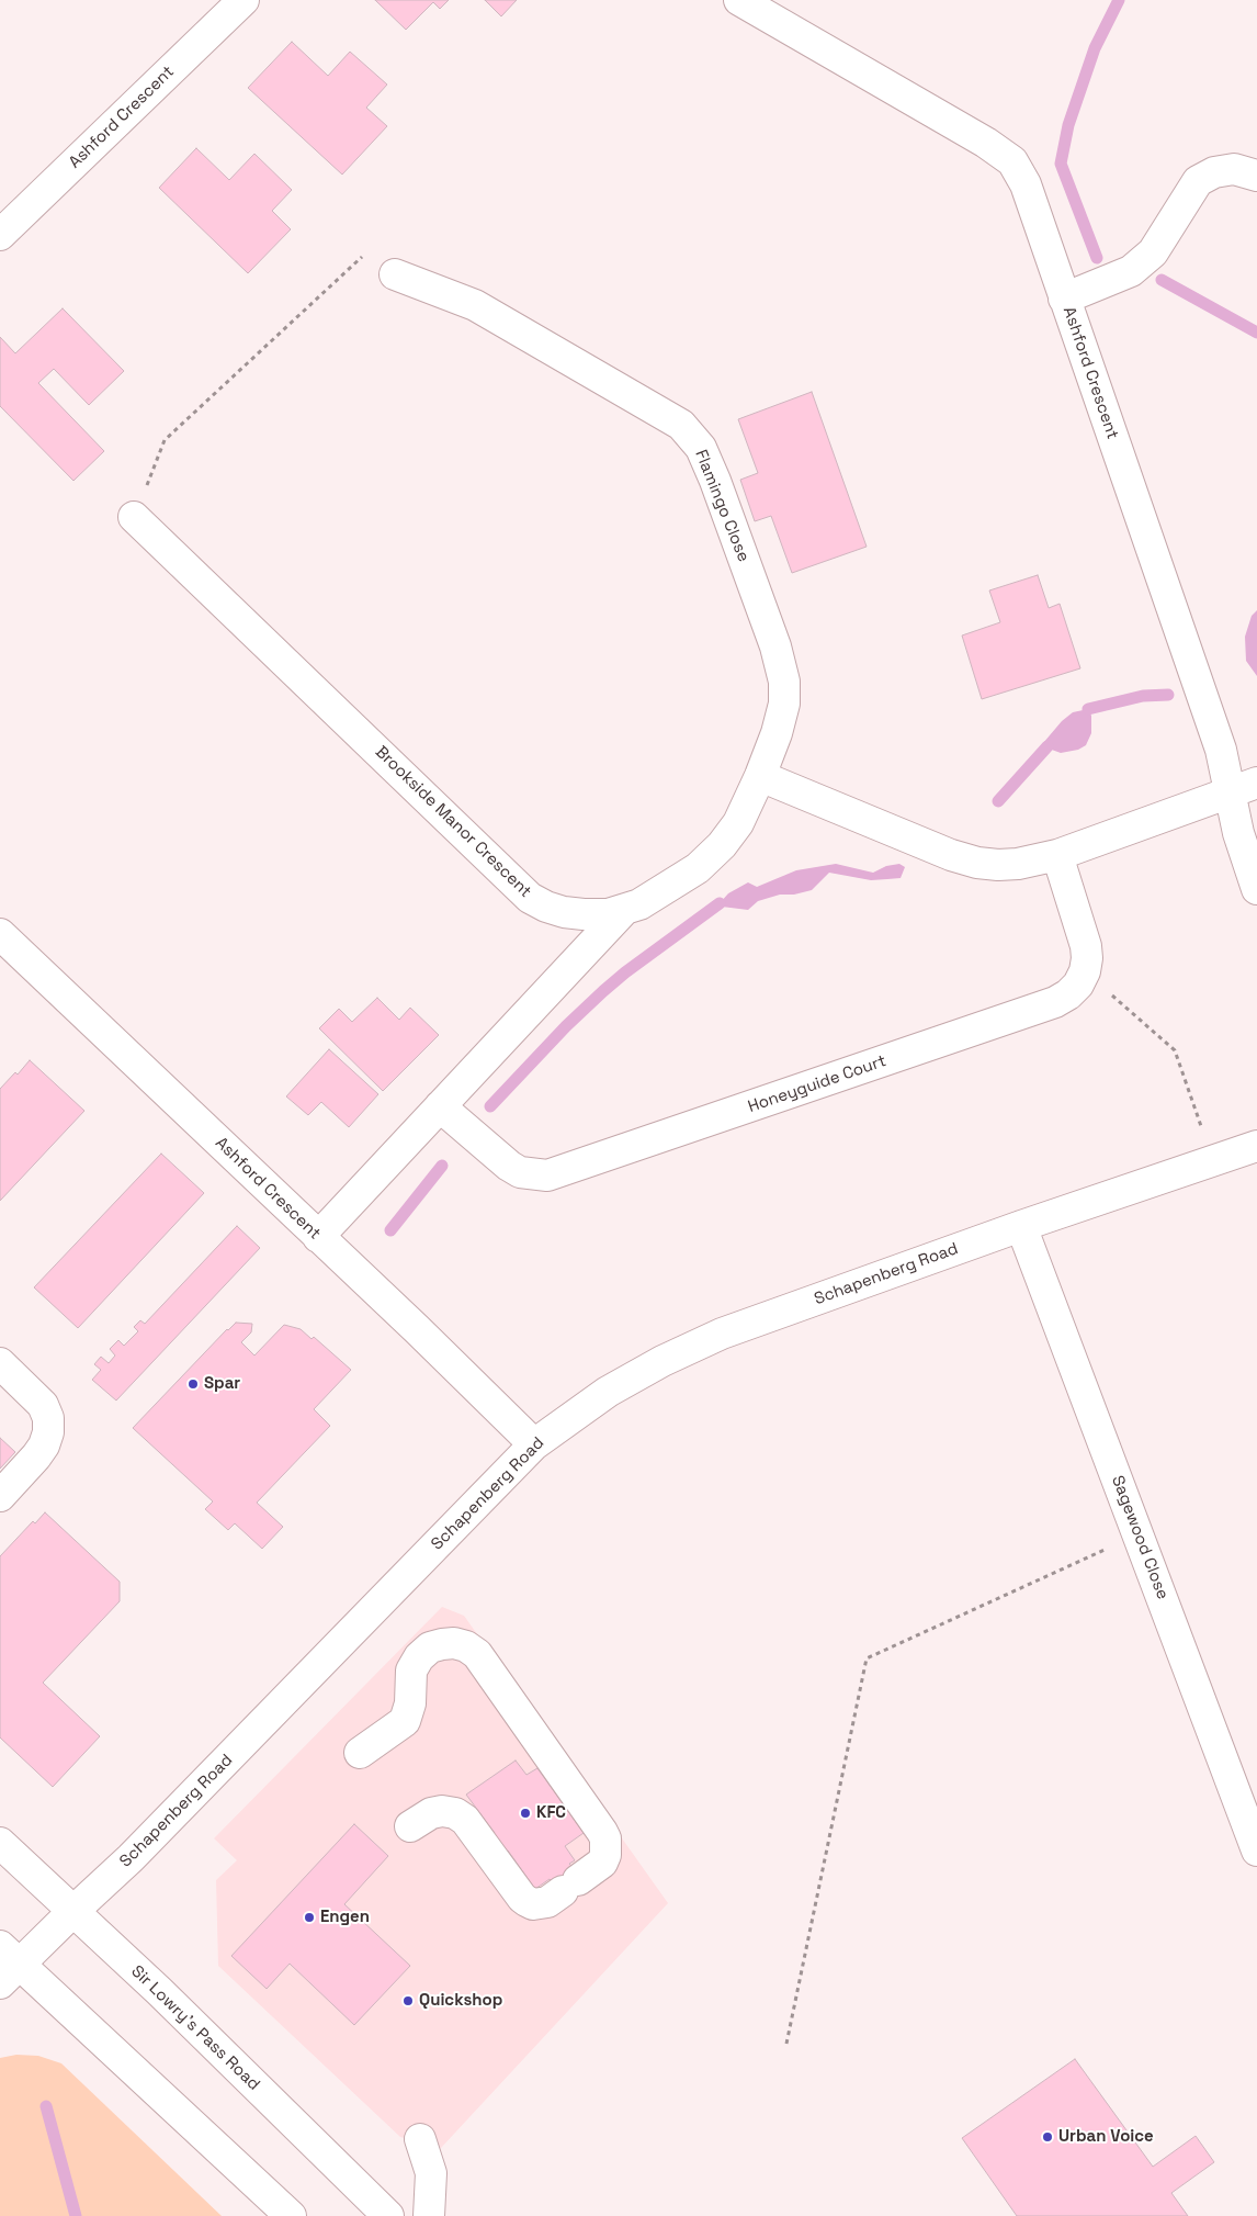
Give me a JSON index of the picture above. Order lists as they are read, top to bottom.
{
  "streets": {
    "street": [
      "Ashford Crescent",
      "Flamingo Close",
      "Brookside Manor Crescent",
      "Honeyguide Court",
      "Schapenberg Road",
      "Sagewood Close",
      "Sir Lowry's Pass Road"
    ]
  },
  "crossings": [
    ["Ashford Crescent", "Schapenberg Road"],
    ["Flamingo Close", "Brookside Manor Crescent"],
    ["Schapenberg Road", "Sagewood Close"],
    ["Schapenberg Road", "Sir Lowry's Pass Road"]
  ],
  "places": [
    "Spar",
    "KFC",
    "Engen",
    "Quickshop",
    "Urban Voice"
  ]
}
